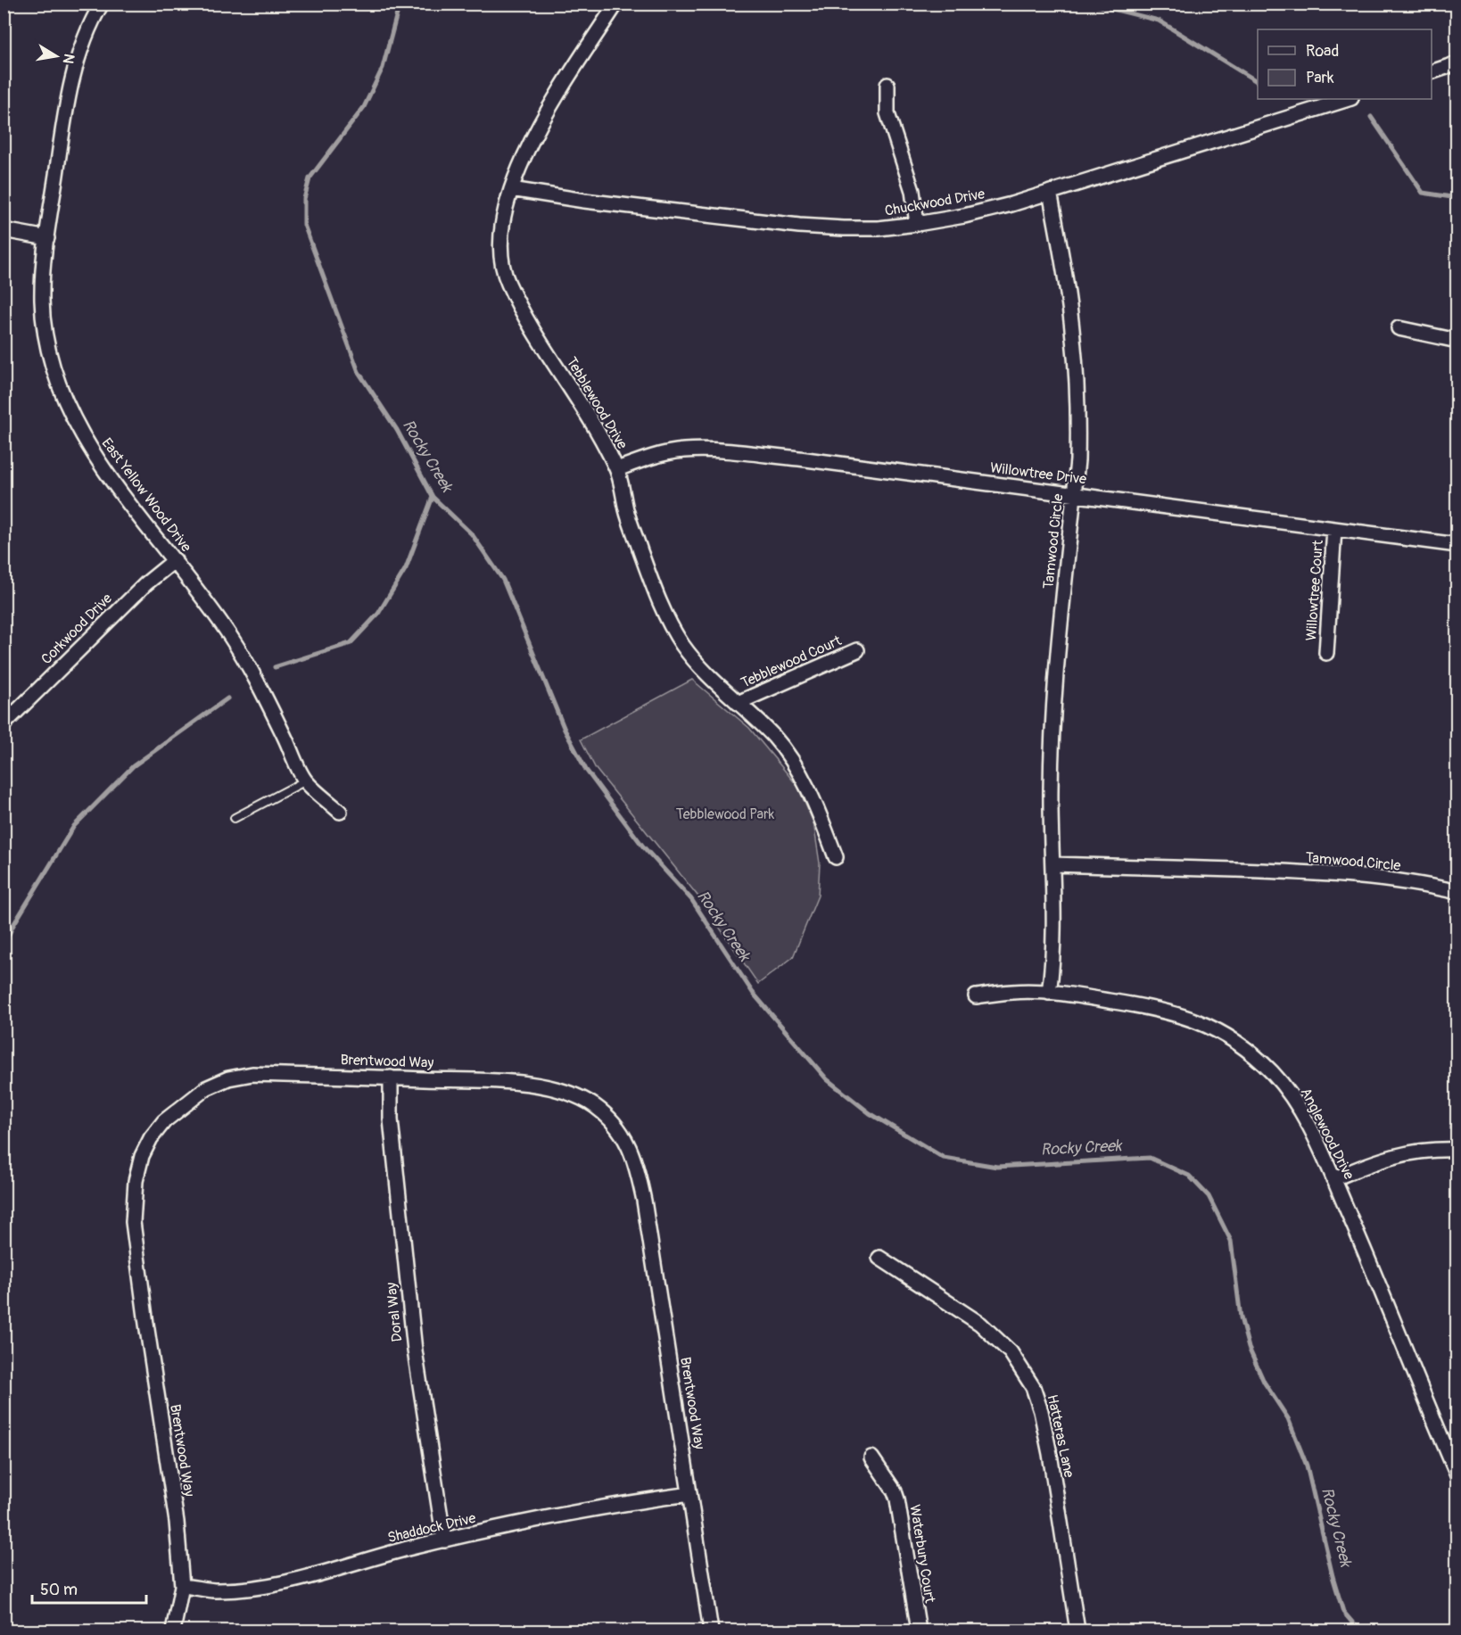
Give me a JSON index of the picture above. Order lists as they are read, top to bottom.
{
  "streets": {
    "street": [
      "Chuckwood Drive",
      "Tebblewood Drive",
      "Willowtree Drive",
      "East Yellow Wood Drive",
      "Tamwood Circle",
      "Willowtree Court",
      "Corkwood Drive",
      "Tebblewood Court",
      "Brentwood Way",
      "Anglewood Drive",
      "Doral Way",
      "Hatteras Lane",
      "Shaddock Drive",
      "Waterbury Court"
    ]
  },
  "crossings": [
    ["Chuckwood Drive", "Tebblewood Drive"],
    ["Chuckwood Drive", "Tamwood Circle"],
    ["Tebblewood Drive", "Willowtree Drive"],
    ["Tebblewood Drive", "Tebblewood Court"],
    ["Willowtree Drive", "Tamwood Circle"],
    ["Willowtree Drive", "Willowtree Court"],
    ["East Yellow Wood Drive", "Corkwood Drive"],
    ["Tamwood Circle", "Anglewood Drive"],
    ["Brentwood Way", "Doral Way"],
    ["Brentwood Way", "Shaddock Drive"],
    ["Doral Way", "Shaddock Drive"]
  ],
  "water": ["Rocky Creek"],
  "parks": ["Tebblewood Park"],
  "legend": ["Road", "Park"],
  "scale_bar": "50 m",
  "north": "right"
}
